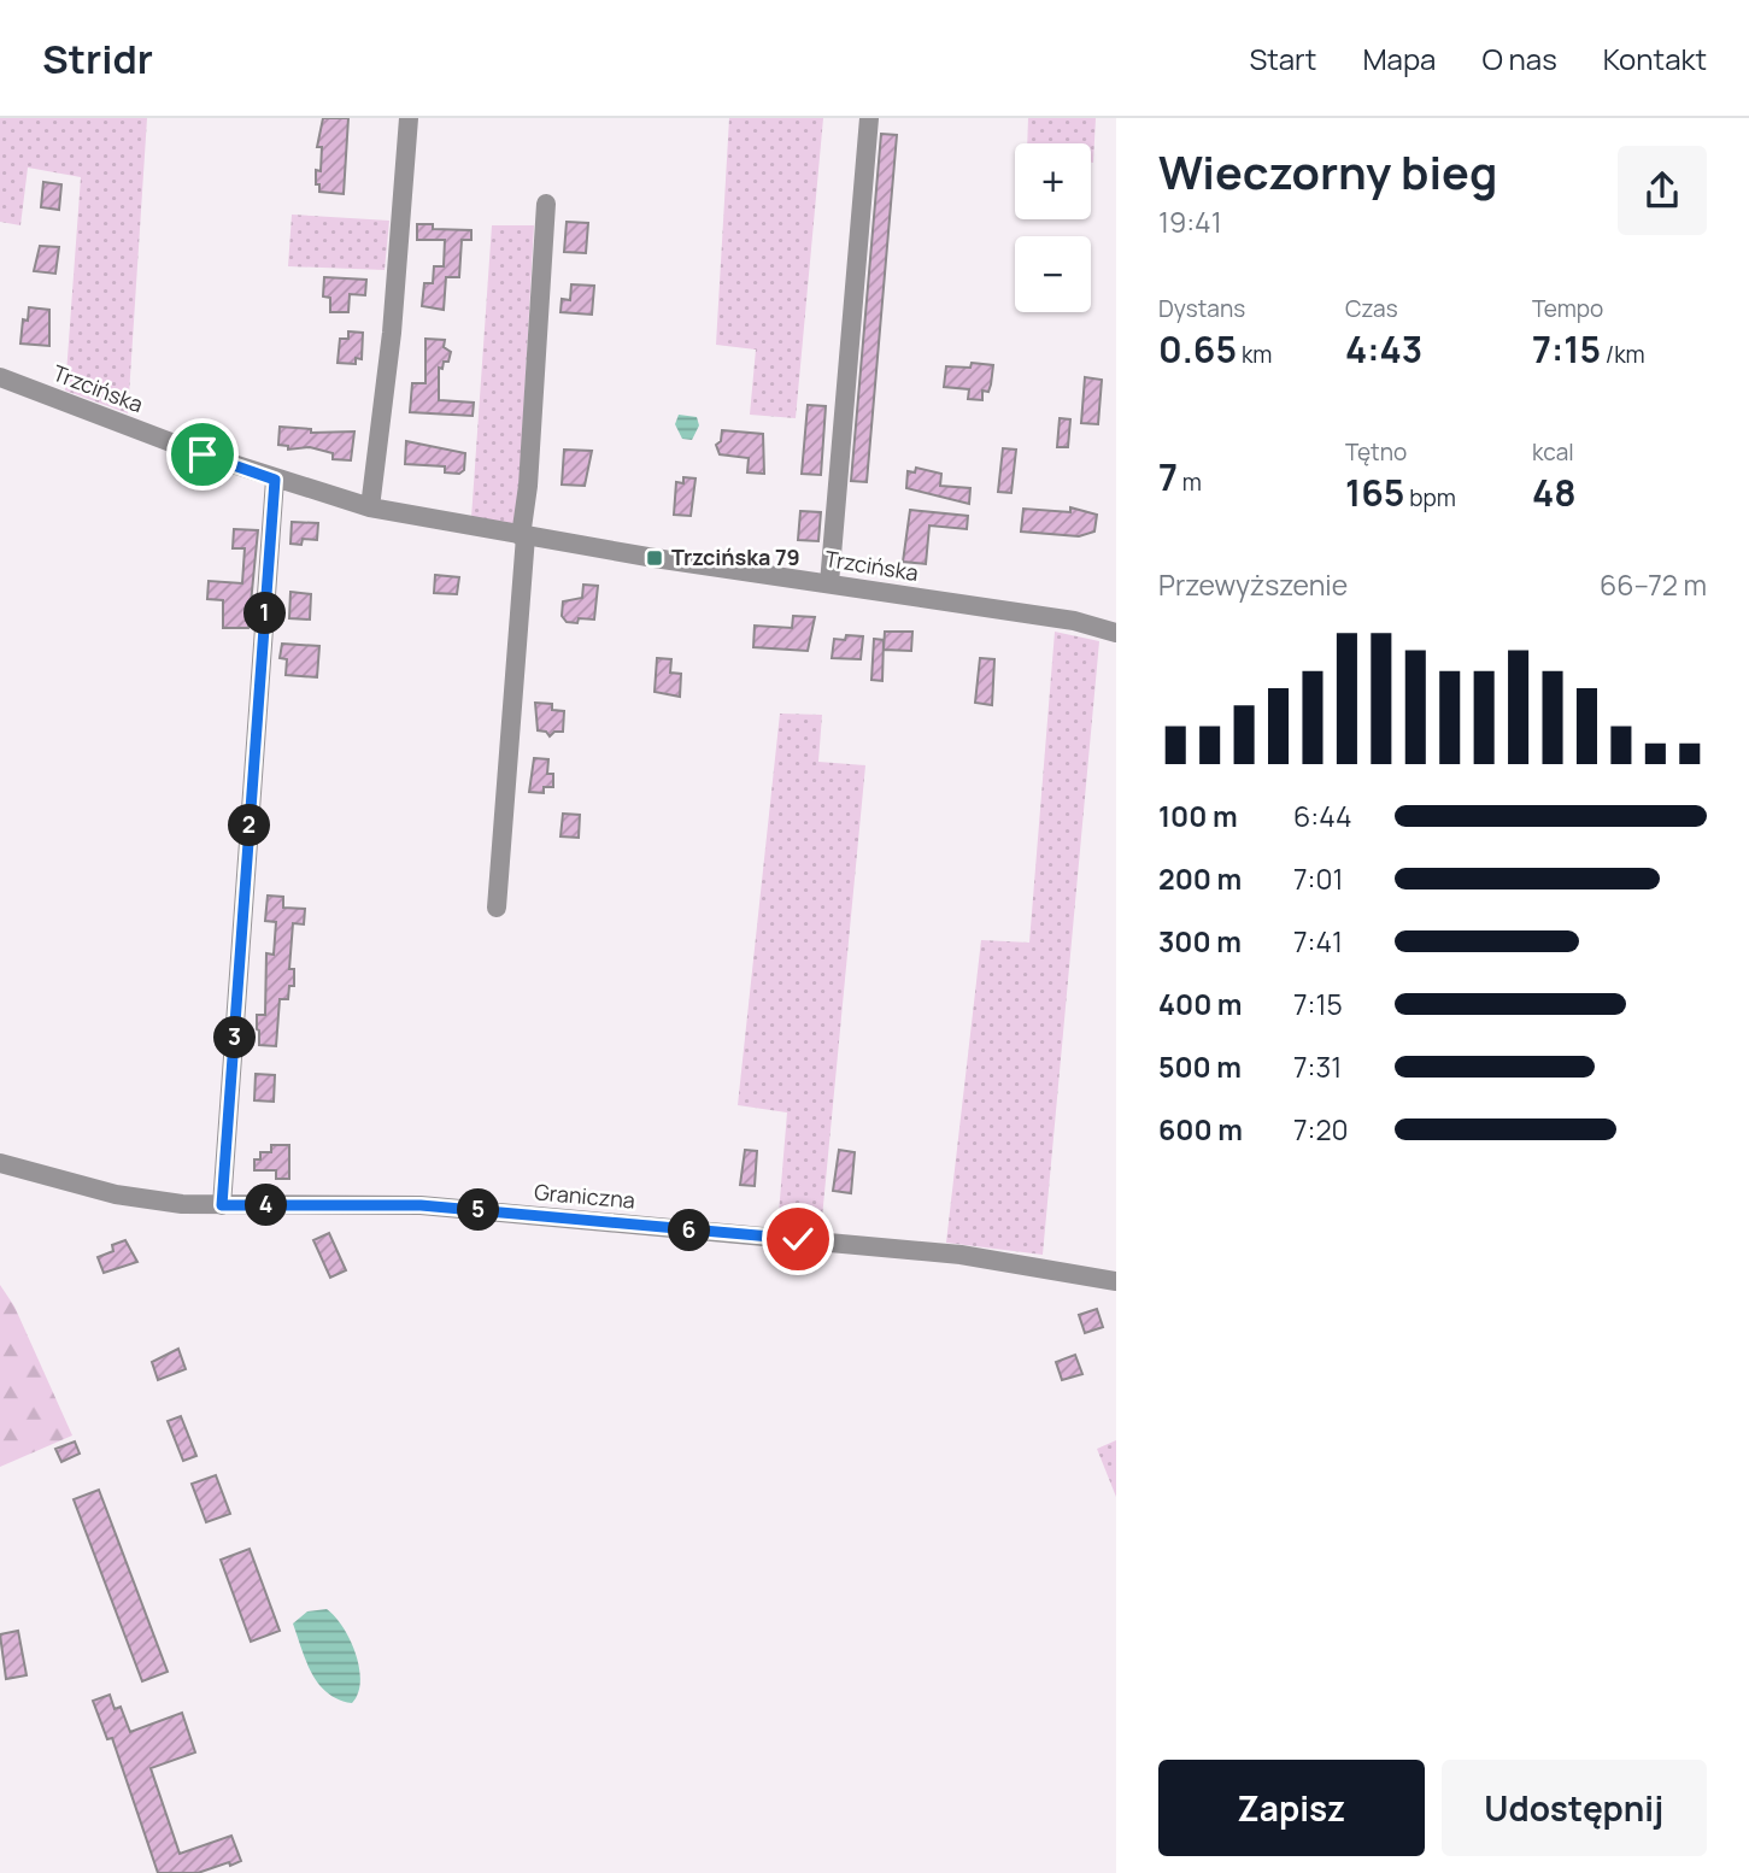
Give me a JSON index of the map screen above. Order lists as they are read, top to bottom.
{
  "streets": {
    "street": ["Trzcińska", "Graniczna"]
  },
  "places": {
    "transit": ["Trzcińska 79"]
  },
  "page": {
    "header": "Stridr",
    "nav": [
      "Start",
      "Mapa",
      "O nas",
      "Kontakt"
    ],
    "heading": ["Wieczorny bieg", "19:41"],
    "map_buttons": ["+", "−"],
    "stats": [
      ["Dystans", "0.65 km"],
      ["Czas", "4:43"],
      ["Tempo", "7:15 /km"],
      ["7 m"],
      ["Tętno", "165 bpm"],
      ["kcal", "48"]
    ],
    "chart": ["Przewyższenie", "66–72 m"],
    "pins": [
      "1",
      "2",
      "3",
      "4",
      "5",
      "6"
    ],
    "list": [
      {
        "name": "100 m",
        "note": "6:44"
      },
      {
        "name": "200 m",
        "note": "7:01"
      },
      {
        "name": "300 m",
        "note": "7:41"
      },
      {
        "name": "400 m",
        "note": "7:15"
      },
      {
        "name": "500 m",
        "note": "7:31"
      },
      {
        "name": "600 m",
        "note": "7:20"
      }
    ],
    "buttons": ["Zapisz", "Udostępnij"]
  }
}
